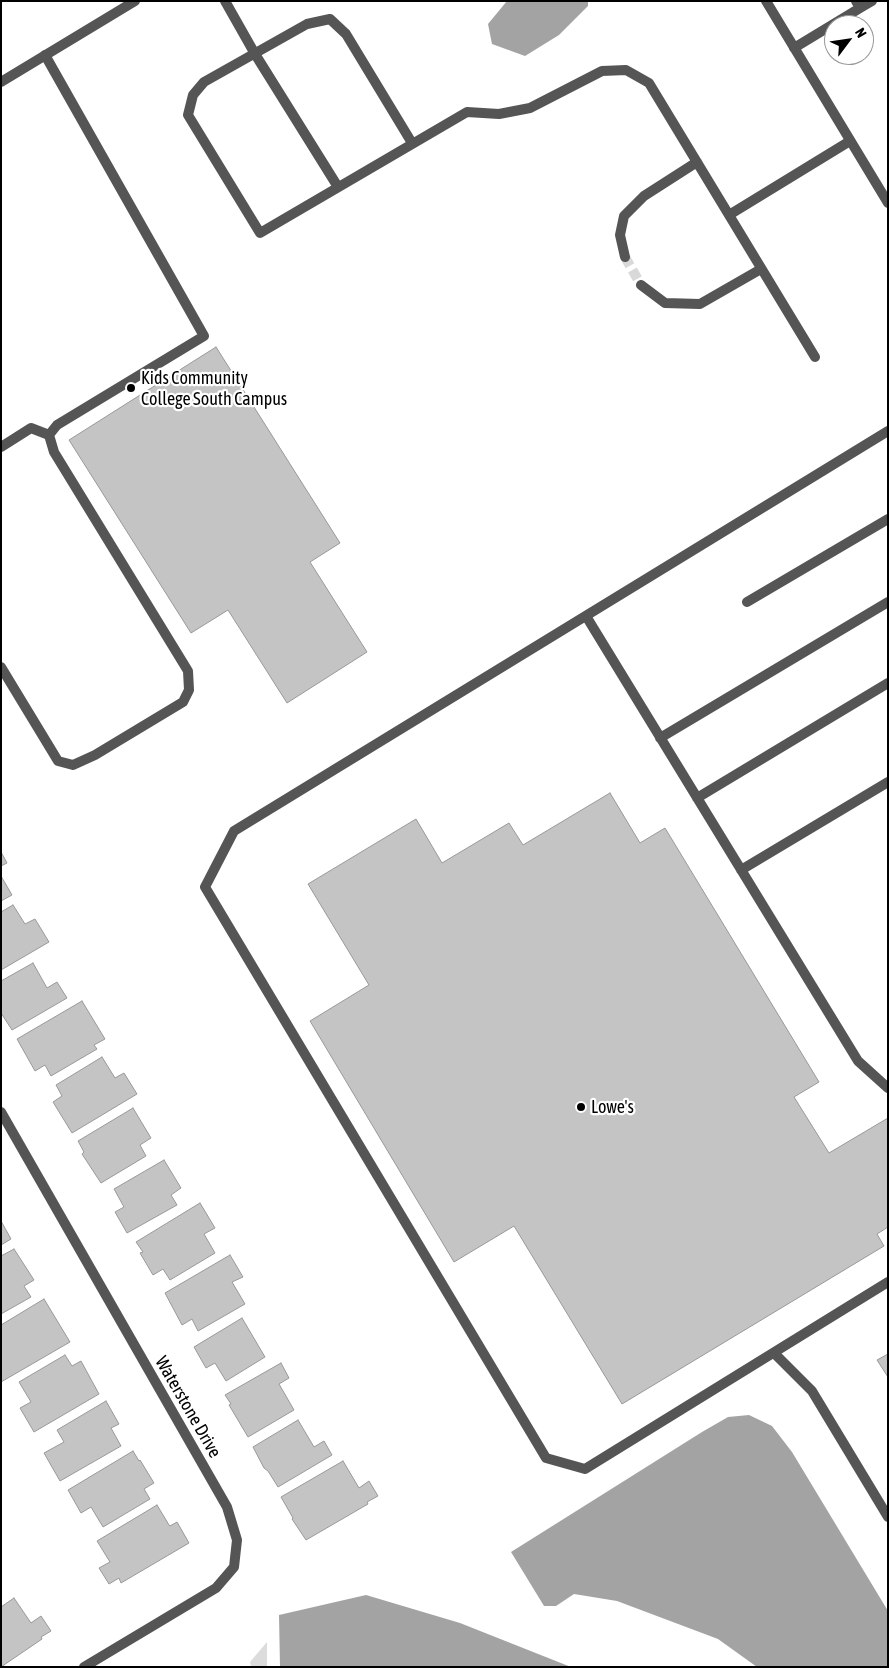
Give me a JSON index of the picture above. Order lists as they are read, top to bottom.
{
  "streets": {
    "street": ["Waterstone Drive"]
  },
  "places": ["Kids Community College South Campus", "Lowe's"],
  "north": "top right"
}
